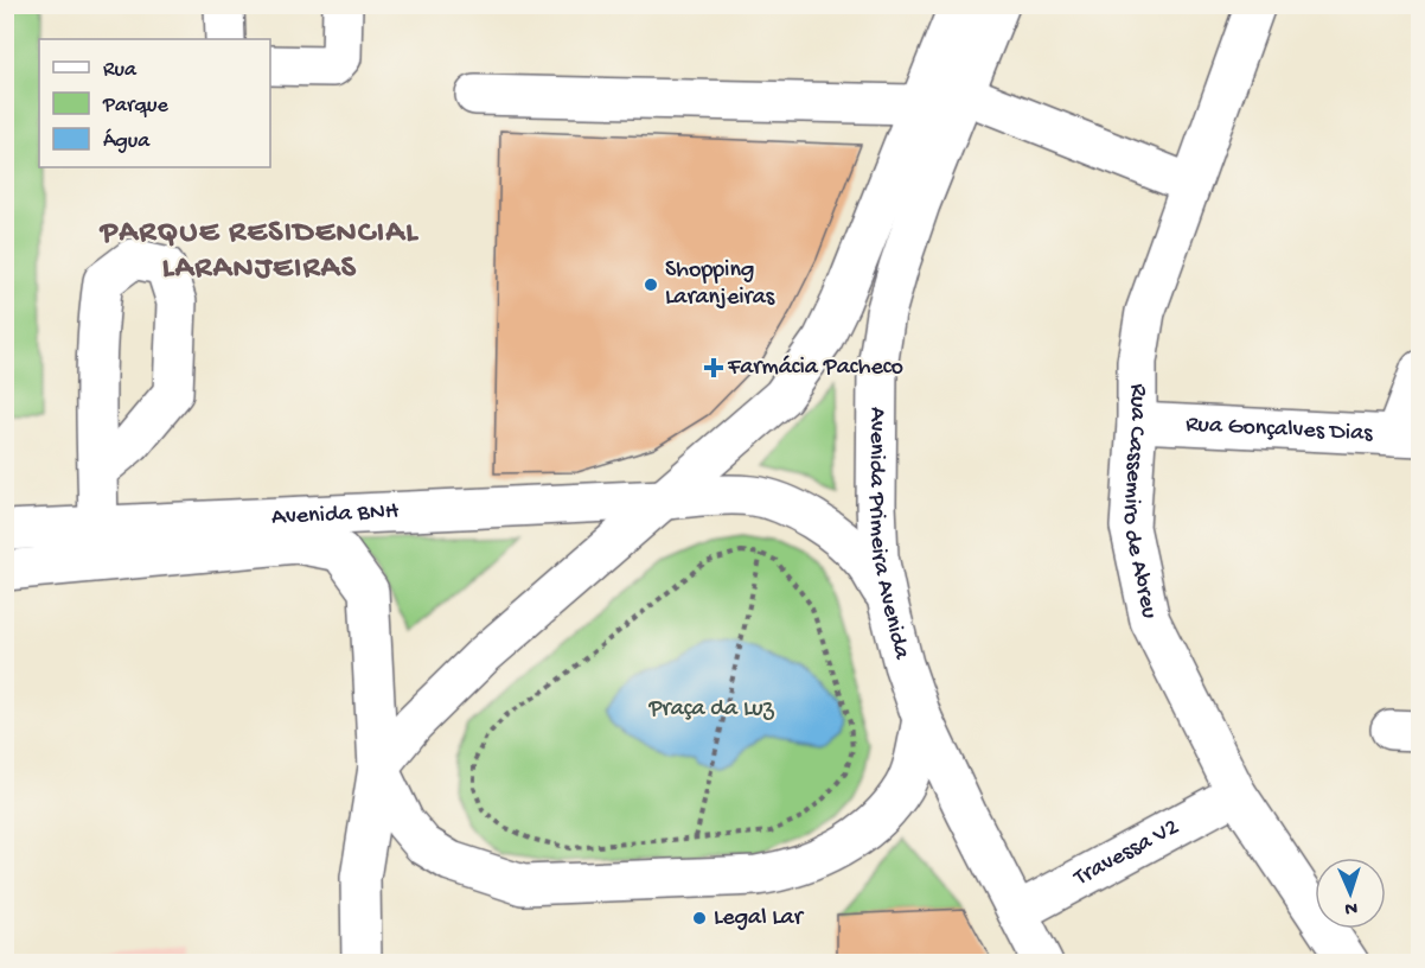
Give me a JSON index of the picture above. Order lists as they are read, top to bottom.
{
  "streets": {
    "main road": [
      "Rua Gonçalves Dias",
      "Rua Cassemiro de Abreu",
      "Avenida BNH",
      "Avenida Primeira Avenida",
      "Travessa V2"
    ]
  },
  "crossings": [
    ["Rua Gonçalves Dias", "Rua Cassemiro de Abreu"],
    ["Rua Cassemiro de Abreu", "Travessa V2"],
    ["Avenida BNH", "Avenida Primeira Avenida"],
    ["Avenida Primeira Avenida", "Travessa V2"]
  ],
  "districts": ["PARQUE RESIDENCIAL LARANJEIRAS"],
  "parks": ["Praça da Luz"],
  "places": {
    "other": ["Shopping Laranjeiras", "Legal Lar"],
    "health": ["Farmácia Pacheco"]
  },
  "legend": ["Rua", "Parque", "Água"],
  "north": "bottom"
}
